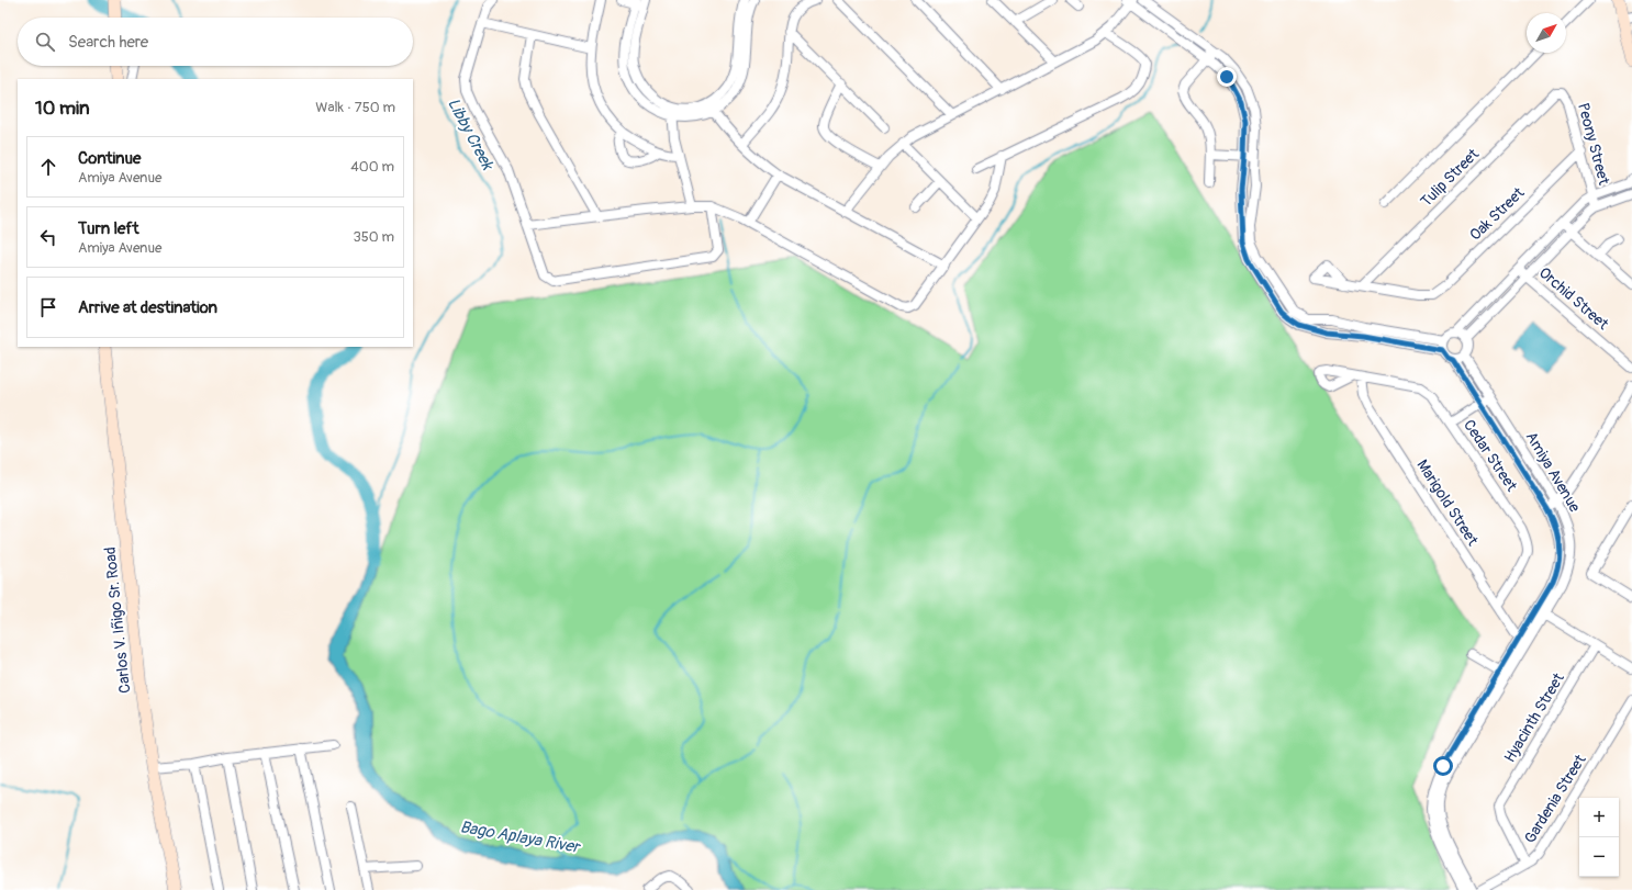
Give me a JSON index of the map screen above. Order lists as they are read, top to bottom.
{
  "streets": {
    "main road": ["Carlos V. Iñigo Sr. Road"],
    "street": [
      "Peony Street",
      "Tulip Street",
      "Oak Street",
      "Orchid Street",
      "Cedar Street",
      "Amiya Avenue",
      "Marigold Street",
      "Hyacinth Street",
      "Gardenia Street"
    ]
  },
  "crossings": [
    ["Peony Street", "Tulip Street"],
    ["Peony Street", "Oak Street"],
    ["Tulip Street", "Oak Street"],
    ["Cedar Street", "Marigold Street"],
    ["Amiya Avenue", "Marigold Street"],
    ["Hyacinth Street", "Gardenia Street"]
  ],
  "water": ["Libby Creek", "Bago Aplaya River"],
  "north": "top right",
  "page": {
    "search": "Search here",
    "heading": ["10 min", "Walk · 750 m"],
    "list": [
      ["Continue", "Amiya Avenue", "400 m"],
      ["Turn left", "Amiya Avenue", "350 m"],
      "Arrive at destination"
    ],
    "map_buttons": ["+", "−"]
  }
}
